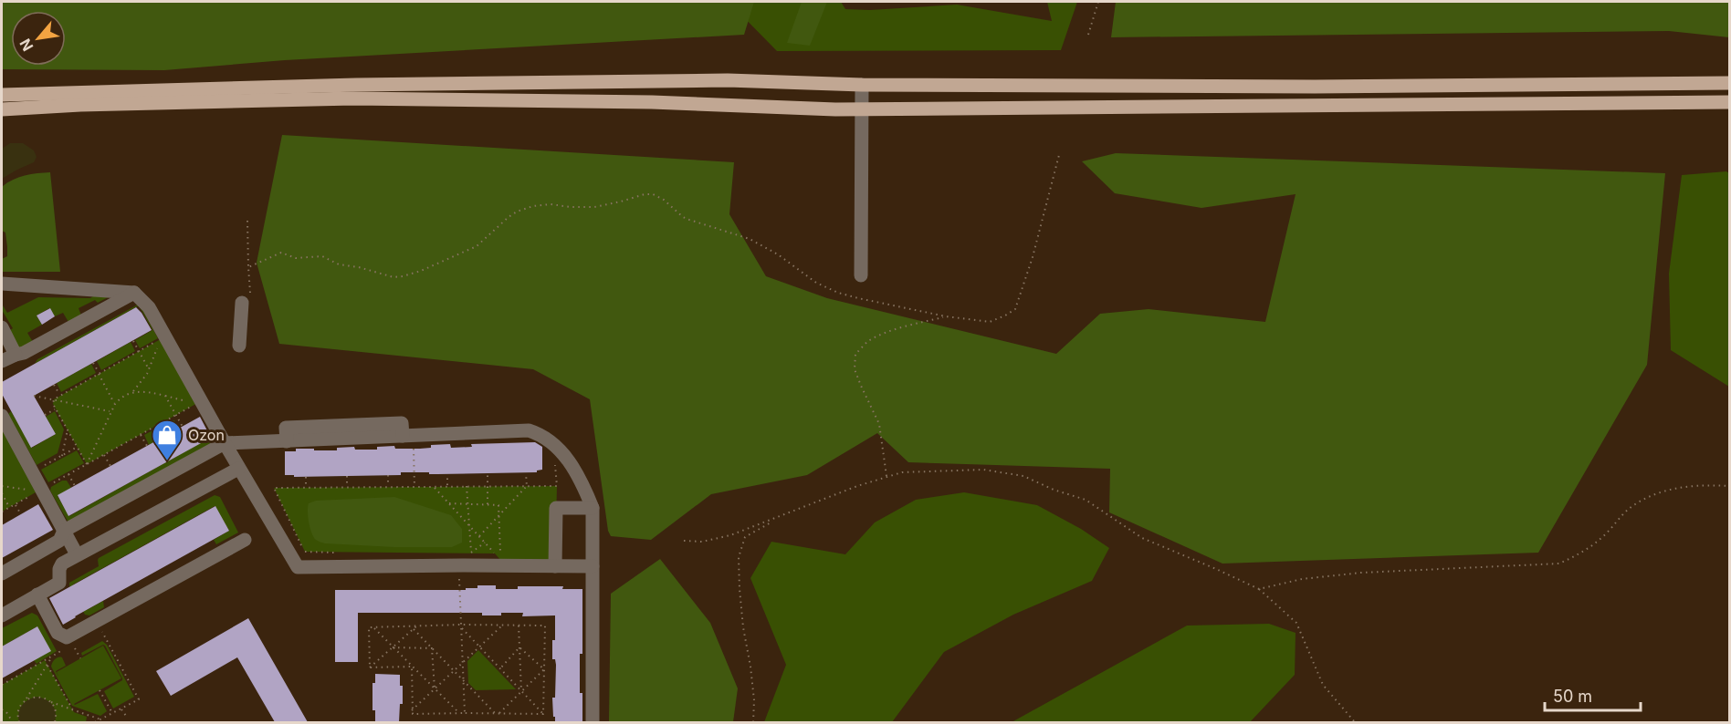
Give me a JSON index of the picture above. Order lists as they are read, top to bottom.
{
  "places": {
    "shop": ["Ozon"]
  },
  "scale_bar": "50 m",
  "north": "bottom left"
}
